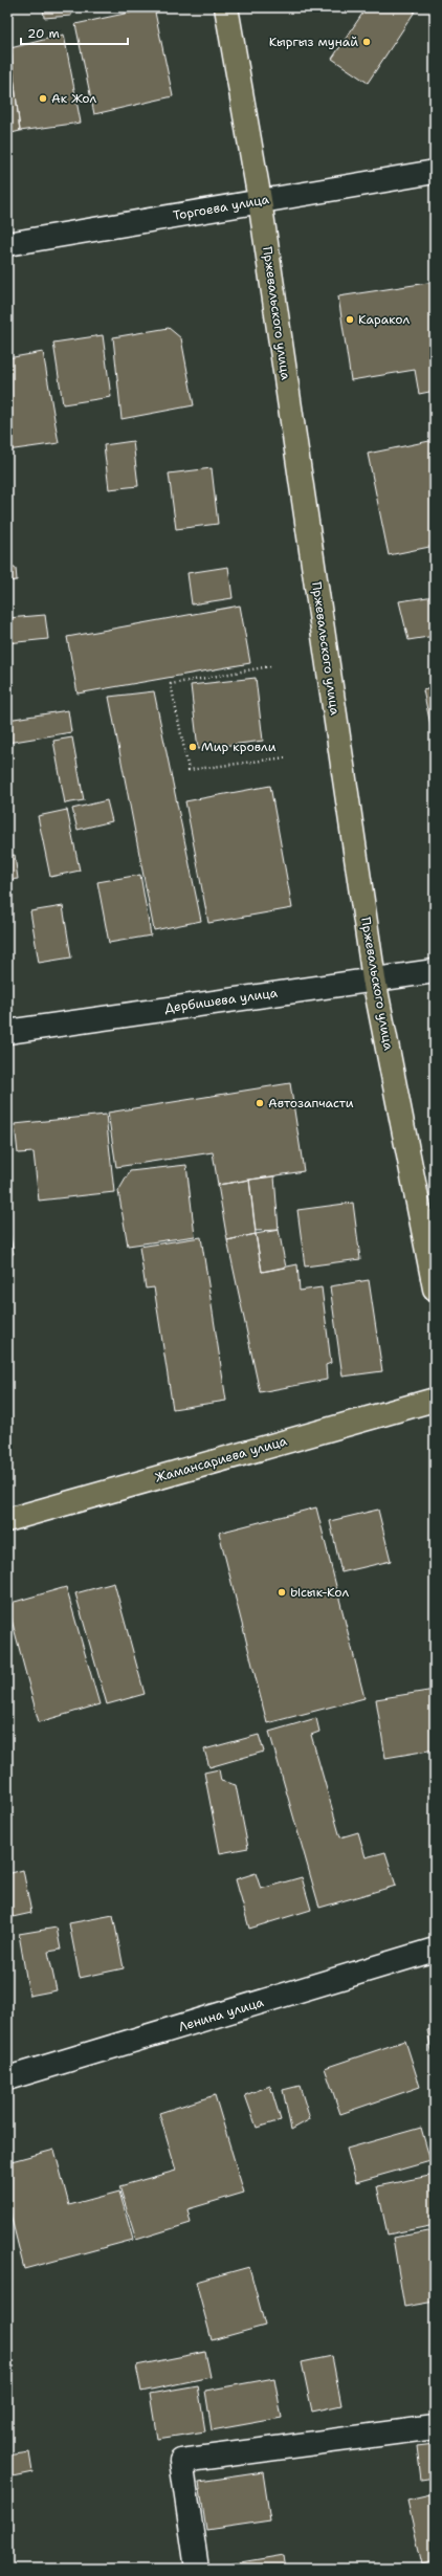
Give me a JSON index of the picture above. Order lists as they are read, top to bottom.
{
  "streets": {
    "main road": ["Пржевальского улица", "Жамансариева улица"],
    "street": ["Торгоева улица", "Дербишева улица", "Ленина улица"]
  },
  "crossings": [
    ["Торгоева улица", "Пржевальского улица"],
    ["Пржевальского улица", "Дербишева улица"]
  ],
  "places": [
    "Кыргыз мунай",
    "Ак Жол",
    "Каракол",
    "Мир кровли",
    "Автозапчасти",
    "Ысык-Кол"
  ],
  "scale_bar": "20 m"
}
